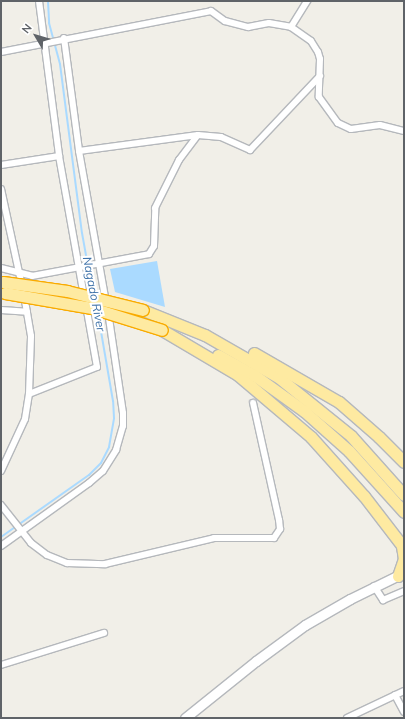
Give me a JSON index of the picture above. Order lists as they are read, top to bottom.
{
  "water": ["Nagado River"],
  "north": "top left"
}
